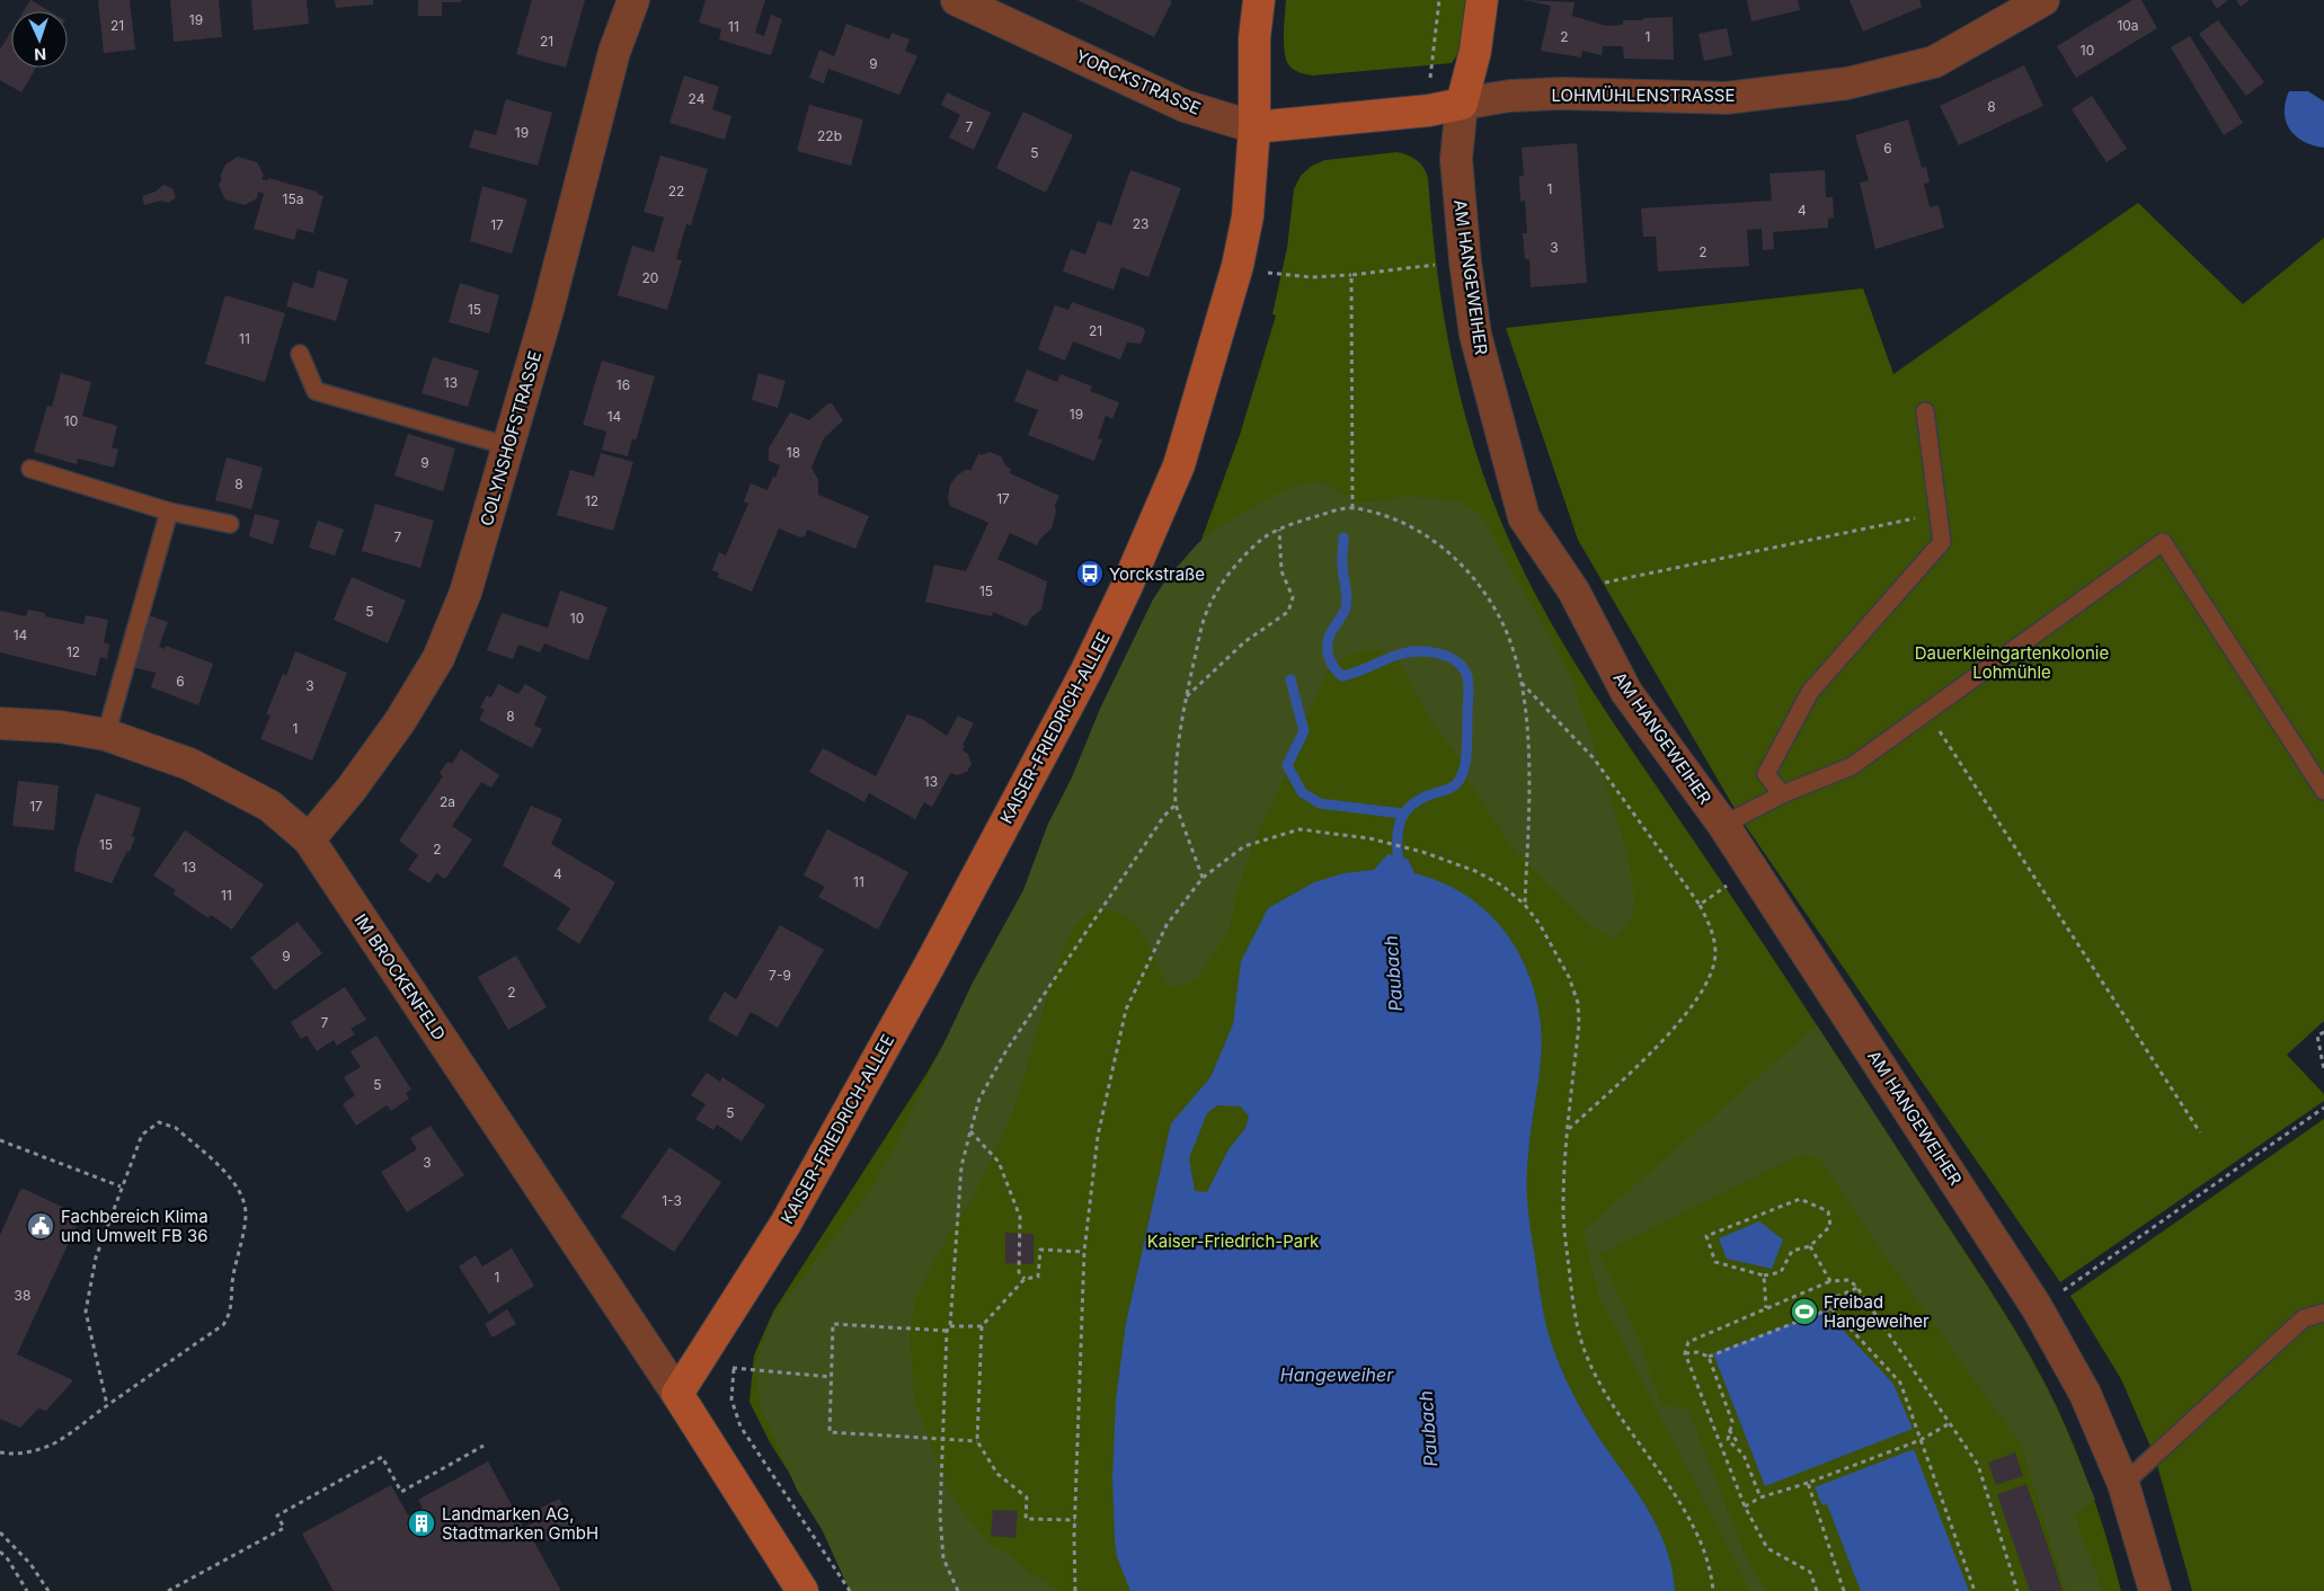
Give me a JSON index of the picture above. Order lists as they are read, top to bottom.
{
  "streets": {
    "street": [
      "YORCKSTRASSE",
      "LOHMÜHLENSTRASSE",
      "AM HANGEWEIHER",
      "COLYNSHOFSTRASSE",
      "KAISER-FRIEDRICH-ALLEE",
      "IM BROCKENFELD"
    ]
  },
  "crossings": [
    ["YORCKSTRASSE", "LOHMÜHLENSTRASSE"],
    ["YORCKSTRASSE", "AM HANGEWEIHER"],
    ["YORCKSTRASSE", "KAISER-FRIEDRICH-ALLEE"],
    ["LOHMÜHLENSTRASSE", "AM HANGEWEIHER"],
    ["COLYNSHOFSTRASSE", "IM BROCKENFELD"],
    ["KAISER-FRIEDRICH-ALLEE", "IM BROCKENFELD"]
  ],
  "water": ["Paubach", "Hangeweiher"],
  "parks": ["Dauerkleingartenkolonie Lohmühle", "Kaiser-Friedrich-Park"],
  "places": {
    "bus stop": ["Yorckstraße"],
    "public building": ["Fachbereich Klima und Umwelt FB 36"],
    "sports": ["Freibad Hangeweiher"],
    "building": ["Landmarken AG, Stadtmarken GmbH"]
  },
  "house_numbers": [
    "19",
    "21",
    "10a",
    "11",
    "2",
    "1",
    "21",
    "10",
    "9",
    "24",
    "8",
    "7",
    "19",
    "22b",
    "6",
    "5",
    "1",
    "22",
    "15a",
    "4",
    "23",
    "17",
    "3",
    "2",
    "20",
    "15",
    "21",
    "11",
    "13",
    "16",
    "19",
    "14",
    "10",
    "18",
    "9",
    "8",
    "17",
    "12",
    "7",
    "15",
    "5",
    "10",
    "14",
    "12",
    "6",
    "3",
    "8",
    "1",
    "13",
    "2a",
    "17",
    "15",
    "2",
    "13",
    "4",
    "11",
    "11",
    "9",
    "7-9",
    "2",
    "7",
    "5",
    "5",
    "3",
    "1-3",
    "1",
    "38"
  ],
  "north": "bottom"
}
